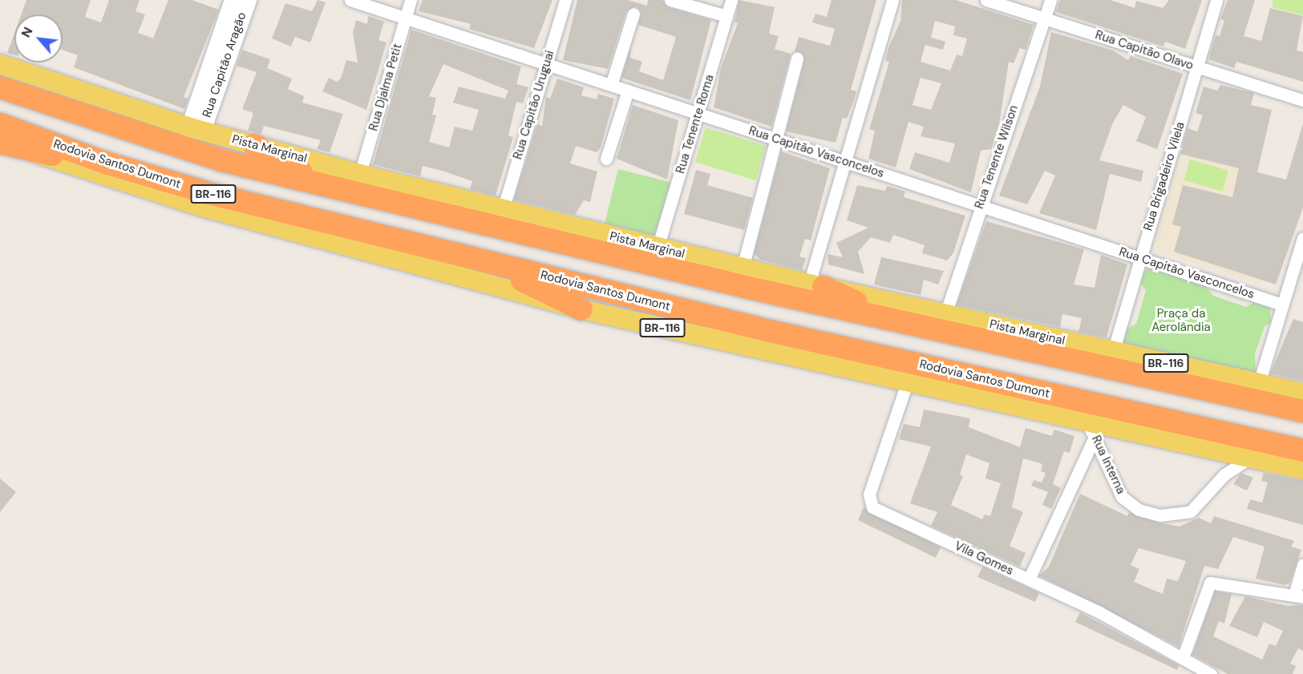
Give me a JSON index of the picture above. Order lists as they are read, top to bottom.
{
  "streets": {
    "highway": ["Rodovia Santos Dumont", "BR-116"],
    "main road": ["Rua Capitão Aragão", "Pista Marginal"],
    "street": [
      "Rua Capitão Olavo",
      "Rua Djalma Petit",
      "Rua Capitão Uruguai",
      "Rua Tenente Roma",
      "Rua Capitão Vasconcelos",
      "Rua Tenente Wilson",
      "Rua Brigadeiro Vilela",
      "Rua Interna",
      "Vila Gomes"
    ]
  },
  "crossings": [
    ["Rua Capitão Olavo", "Rua Tenente Wilson"],
    ["Rua Capitão Olavo", "Rua Brigadeiro Vilela"],
    ["Rua Capitão Aragão", "Pista Marginal"],
    ["Rua Djalma Petit", "Pista Marginal"],
    ["Rua Djalma Petit", "Rua Capitão Vasconcelos"],
    ["Rua Capitão Uruguai", "Pista Marginal"],
    ["Rua Capitão Uruguai", "Rua Capitão Vasconcelos"],
    ["Rua Tenente Roma", "Pista Marginal"],
    ["Rua Tenente Roma", "Rua Capitão Vasconcelos"],
    ["Pista Marginal", "Rua Tenente Wilson"],
    ["Pista Marginal", "Rua Brigadeiro Vilela"],
    ["Rua Capitão Vasconcelos", "Rua Tenente Wilson"],
    ["Rua Capitão Vasconcelos", "Rua Brigadeiro Vilela"],
    ["BR-116", "Rua Interna"],
    ["BR-116", "Vila Gomes"]
  ],
  "parks": ["Praça da Aerolândia"],
  "north": "top left"
}
